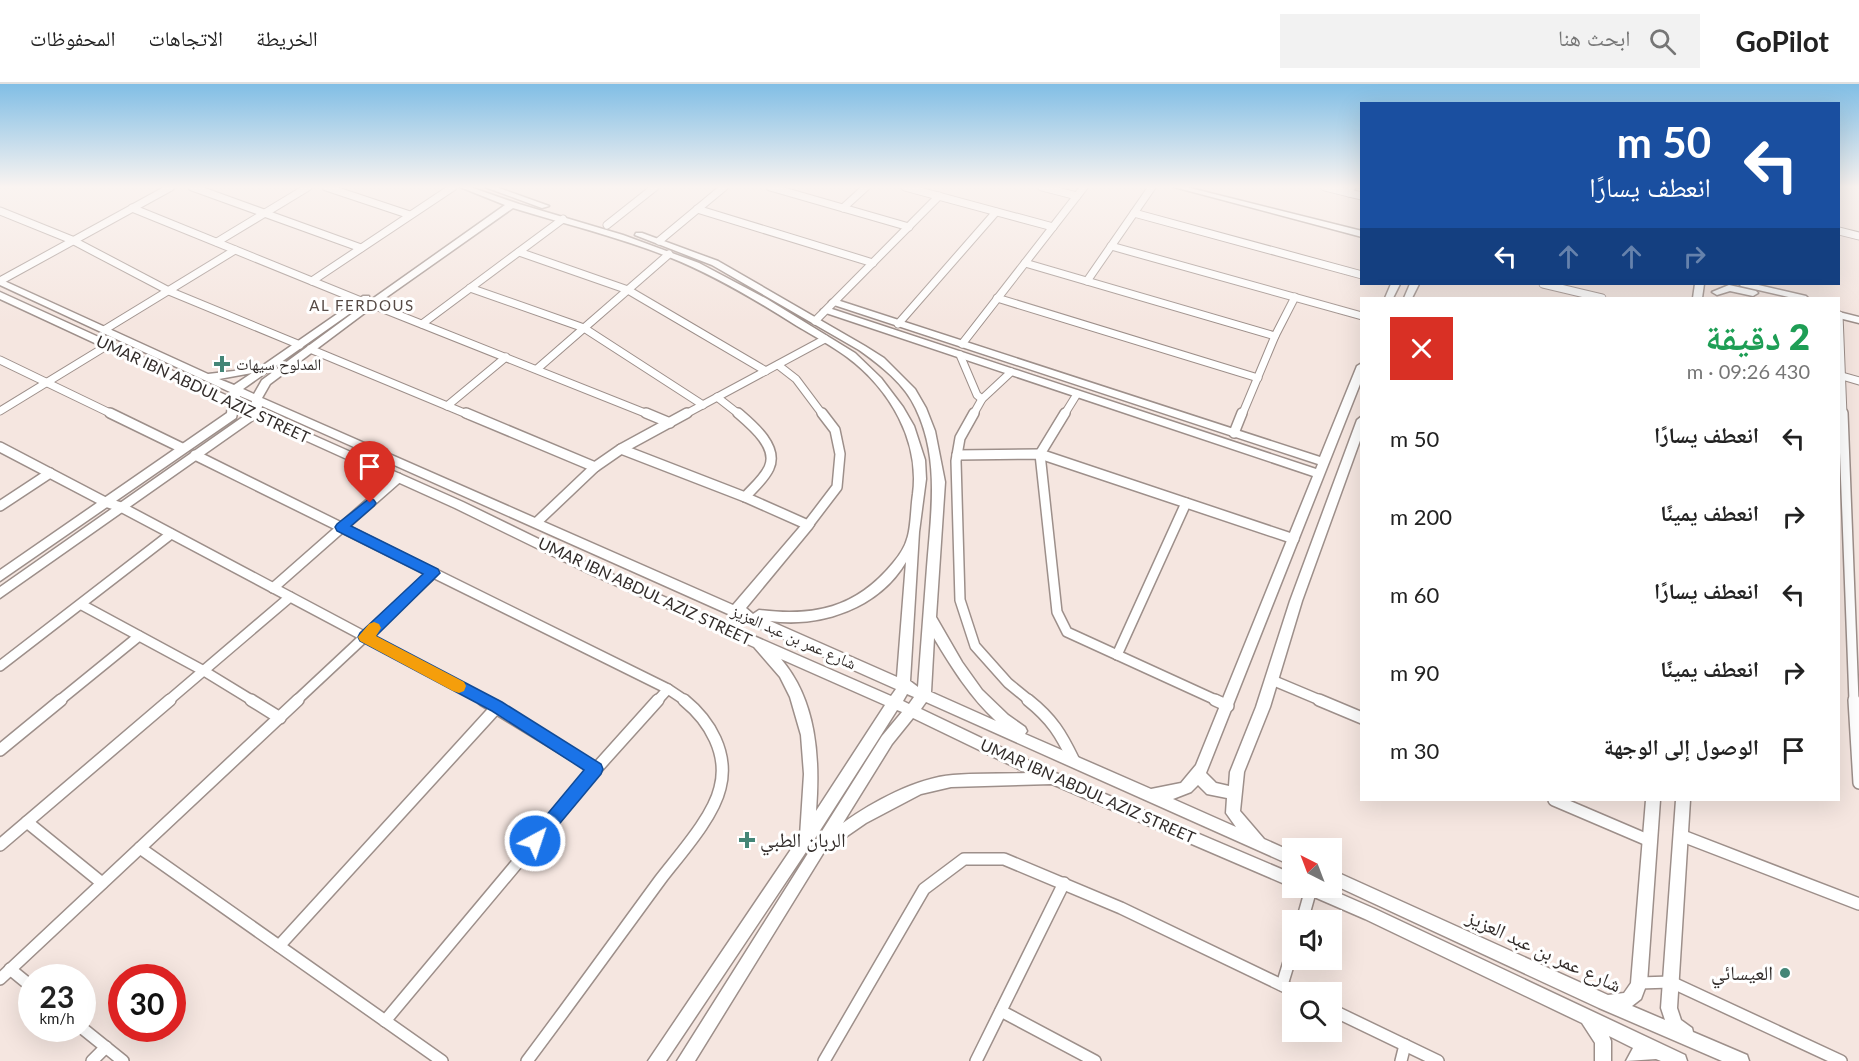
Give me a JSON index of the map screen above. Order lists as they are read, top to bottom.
{
  "streets": {
    "street": ["UMAR IBN ABDUL AZIZ STREET", "شارع عمر بن عبد العزيز"]
  },
  "districts": ["AL FERDOUS"],
  "places": {
    "health": ["المدلوح سيهات", "الربان الطبي"],
    "other": ["العيسائي"]
  },
  "north": "top left",
  "page": {
    "header": "GoPilot",
    "search": "ابحث هنا",
    "nav": ["الخريطة", "الاتجاهات", "المحفوظات"],
    "turn": ["50 m", "انعطف يسارًا"],
    "heading": ["2 دقيقة", "430 m · 09:26"],
    "list": [
      {
        "name": "انعطف يسارًا",
        "value": "50 m"
      },
      {
        "name": "انعطف يمينًا",
        "value": "200 m"
      },
      {
        "name": "انعطف يسارًا",
        "value": "60 m"
      },
      {
        "name": "انعطف يمينًا",
        "value": "90 m"
      },
      {
        "name": "الوصول إلى الوجهة",
        "value": "30 m"
      }
    ],
    "speed": "23 km/h",
    "limit": "30"
  }
}
